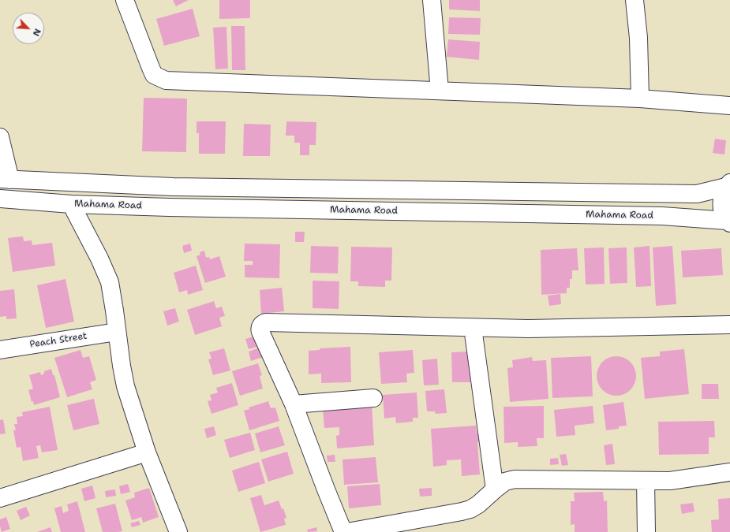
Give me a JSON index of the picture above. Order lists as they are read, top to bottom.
{
  "streets": {
    "street": ["Mahama Road", "Peach Street"]
  },
  "north": "bottom right"
}
